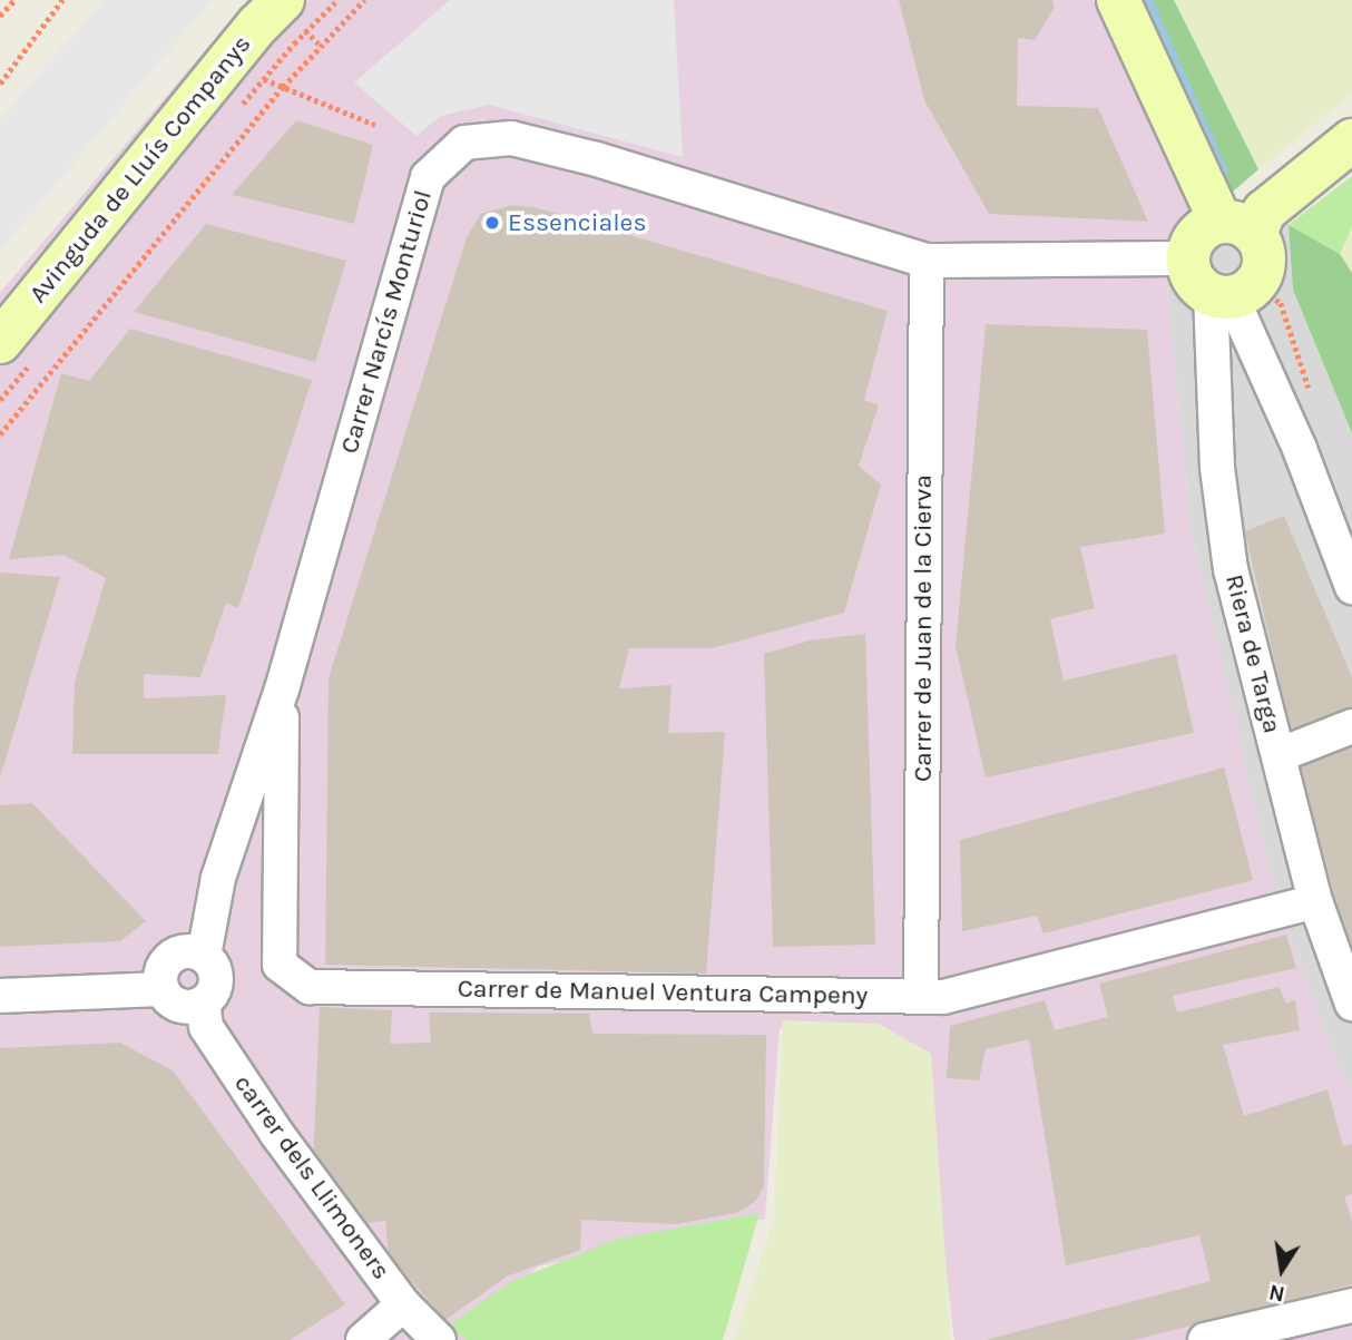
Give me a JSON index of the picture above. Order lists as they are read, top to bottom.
{
  "streets": {
    "street": [
      "Avinguda de Lluís Companys",
      "Carrer Narcís Monturiol",
      "Carrer de Juan de la Cierva",
      "Riera de Targa",
      "Carrer de Manuel Ventura Campeny",
      "carrer dels Llimoners"
    ]
  },
  "crossings": [
    ["Carrer Narcís Monturiol", "Carrer de Juan de la Cierva"],
    ["Carrer Narcís Monturiol", "Riera de Targa"],
    ["Carrer Narcís Monturiol", "Carrer de Manuel Ventura Campeny"],
    ["Carrer Narcís Monturiol", "carrer dels Llimoners"],
    ["Carrer de Juan de la Cierva", "Carrer de Manuel Ventura Campeny"],
    ["Riera de Targa", "Carrer de Manuel Ventura Campeny"]
  ],
  "places": ["Essenciales"],
  "north": "bottom"
}
